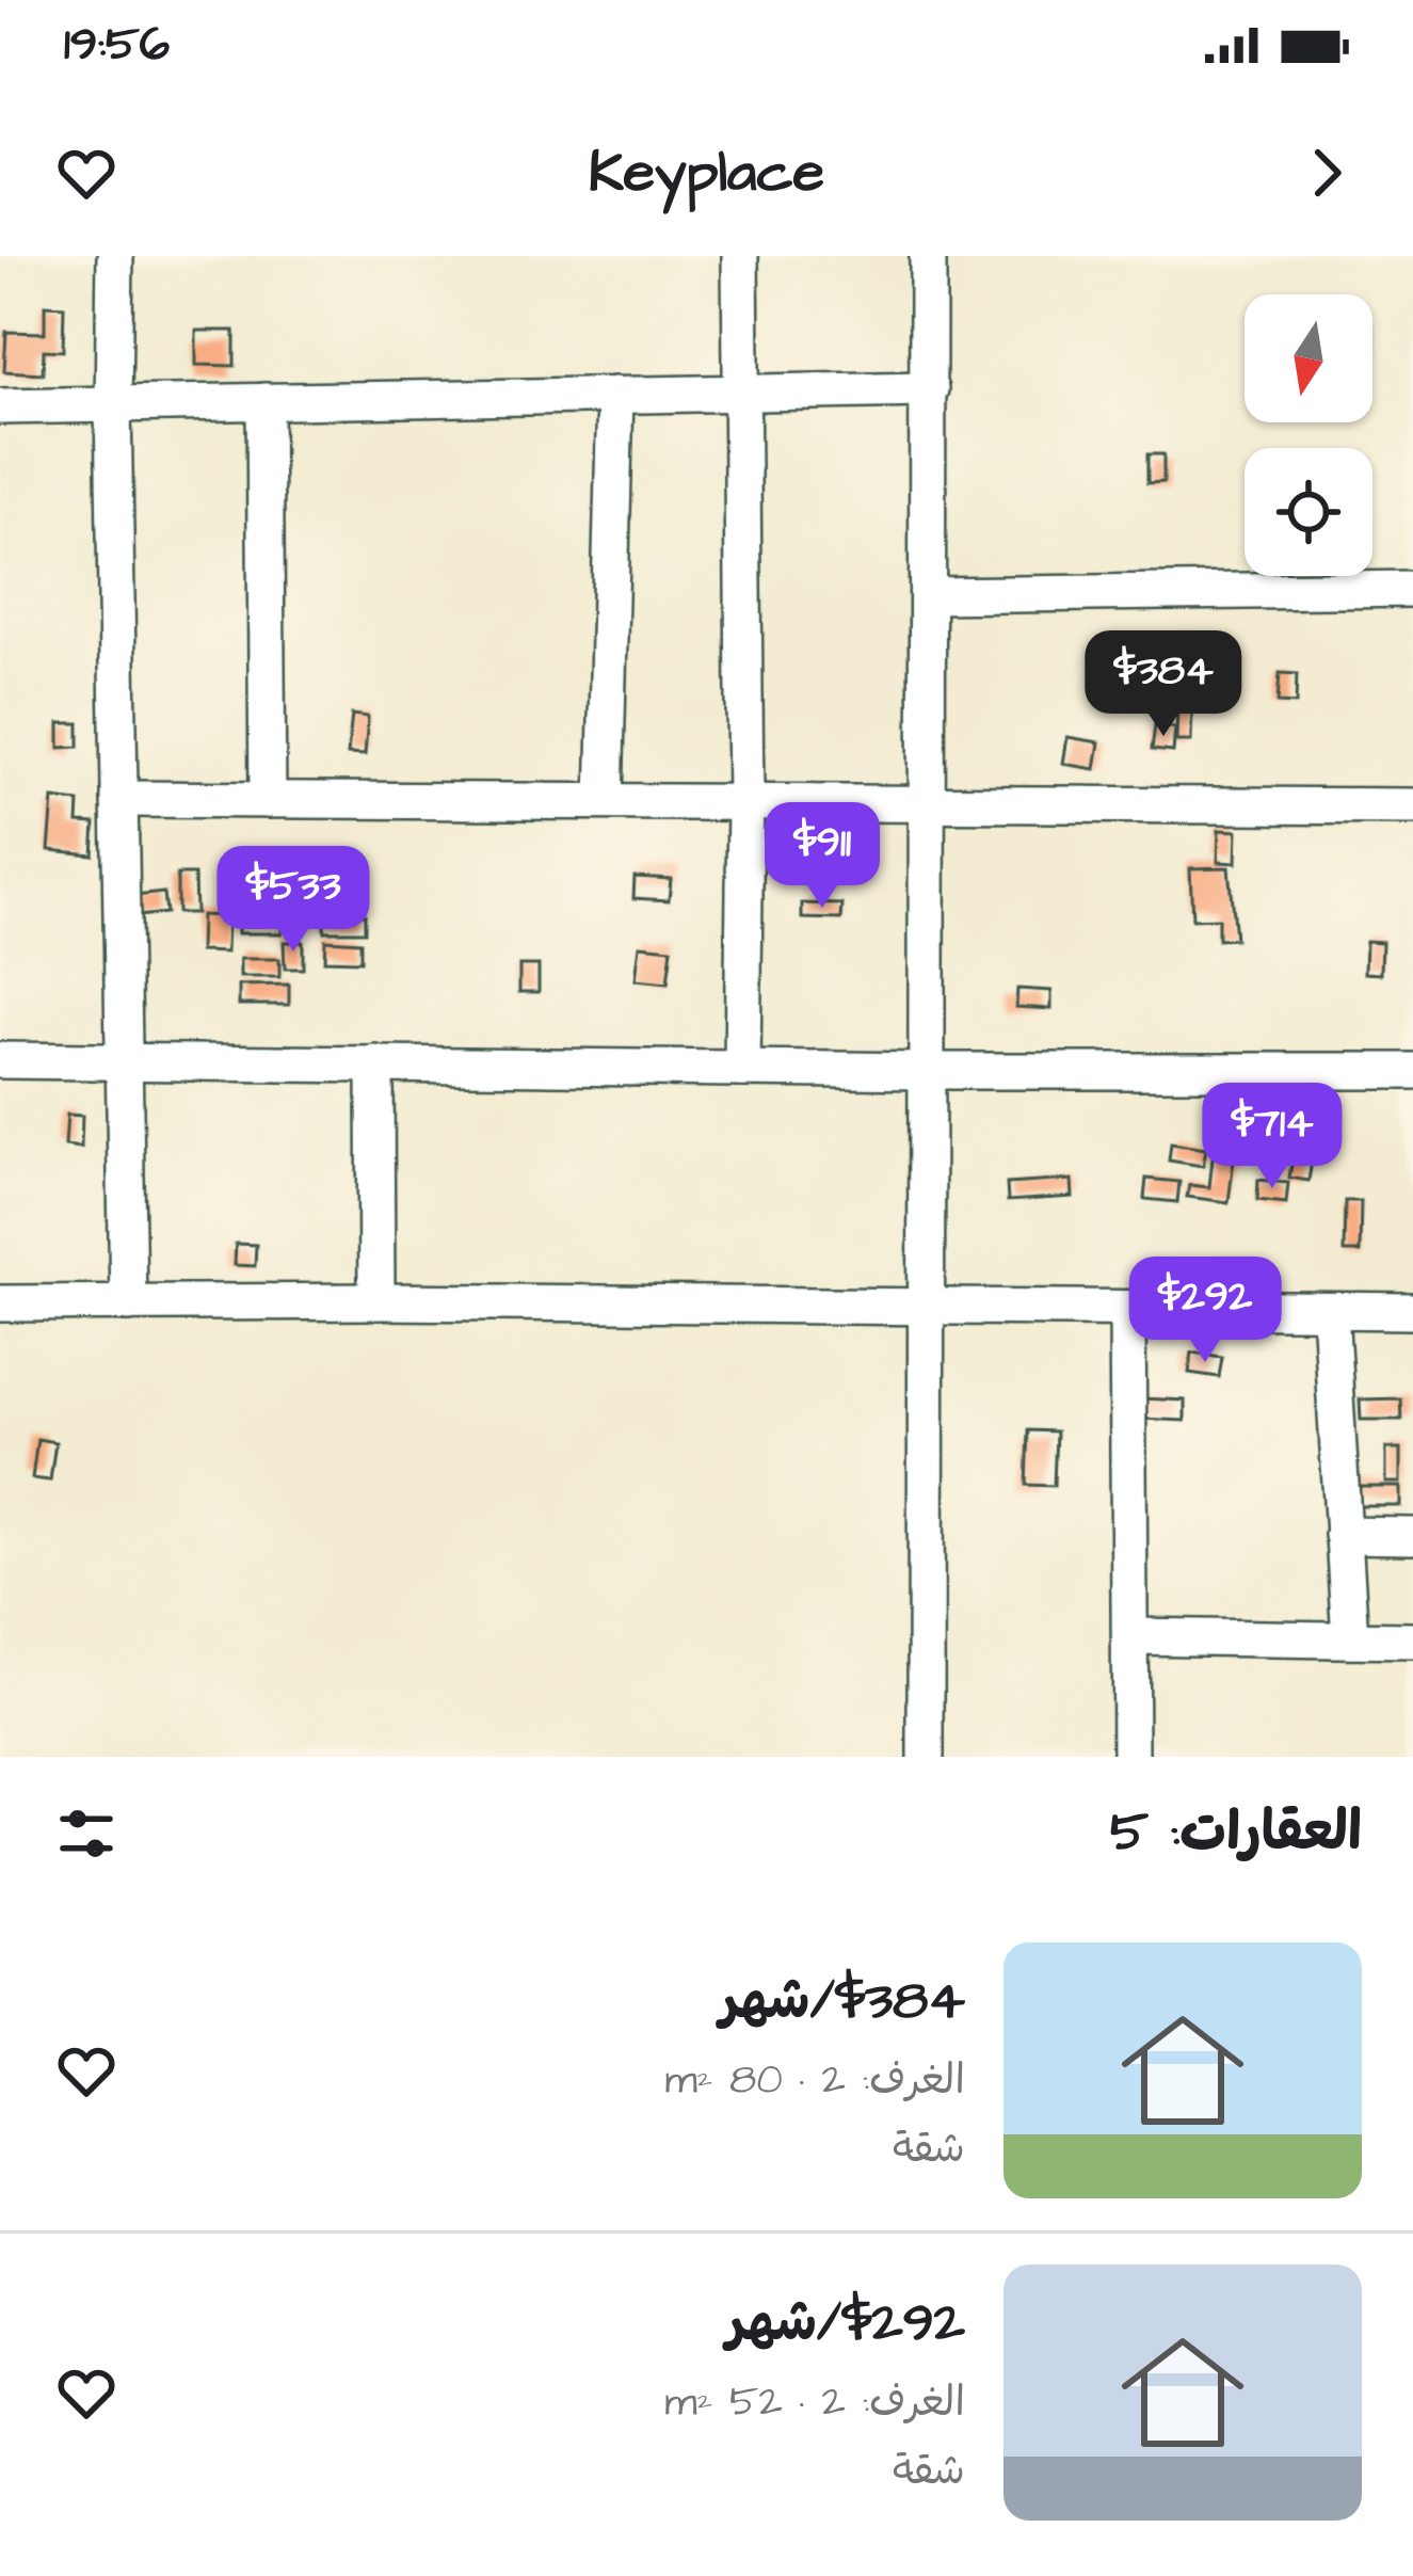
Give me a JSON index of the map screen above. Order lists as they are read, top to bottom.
{
  "north": "bottom",
  "page": {
    "status": "19:56",
    "header": "Keyplace",
    "price": [
      "$384",
      "$911",
      "$533",
      "$714",
      "$292"
    ],
    "heading": "العقارات: 5",
    "list": [
      {
        "name": "$384/شهر",
        "note": "الغرف: 2 · 80 m² · شقة"
      },
      {
        "name": "$292/شهر",
        "note": "الغرف: 2 · 52 m² · شقة"
      }
    ]
  }
}
